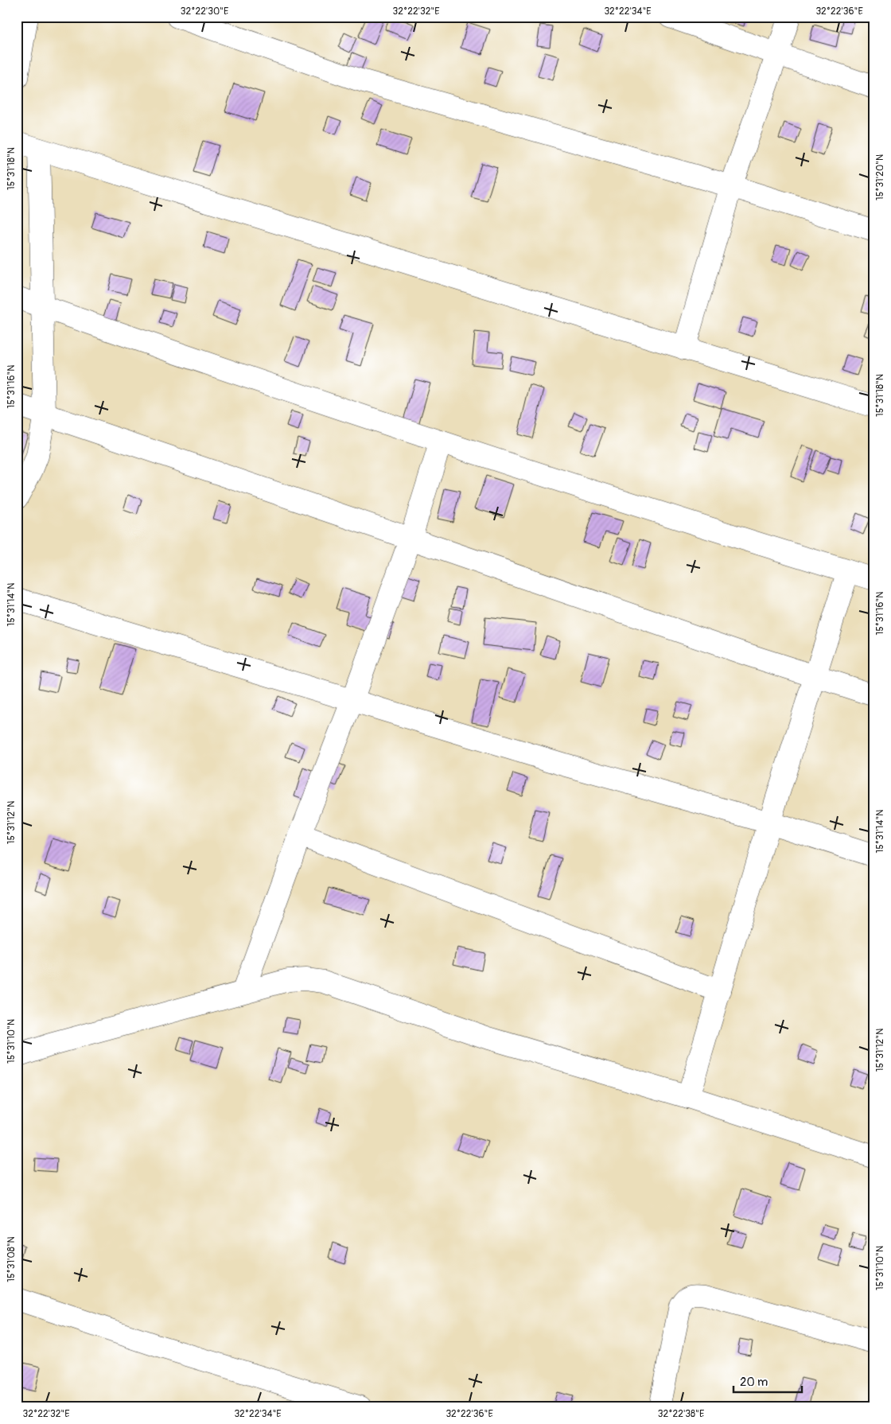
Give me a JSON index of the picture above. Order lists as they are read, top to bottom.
{
  "scale_bar": "20 m",
  "coordinates": [
    "32°22'30\"E",
    "32°22'32\"E",
    "32°22'34\"E",
    "32°22'36\"E",
    "15°31'18\"N",
    "15°31'20\"N",
    "15°31'16\"N",
    "15°31'14\"N",
    "15°31'12\"N",
    "15°31'10\"N",
    "15°31'08\"N",
    "32°22'38\"E"
  ]
}
